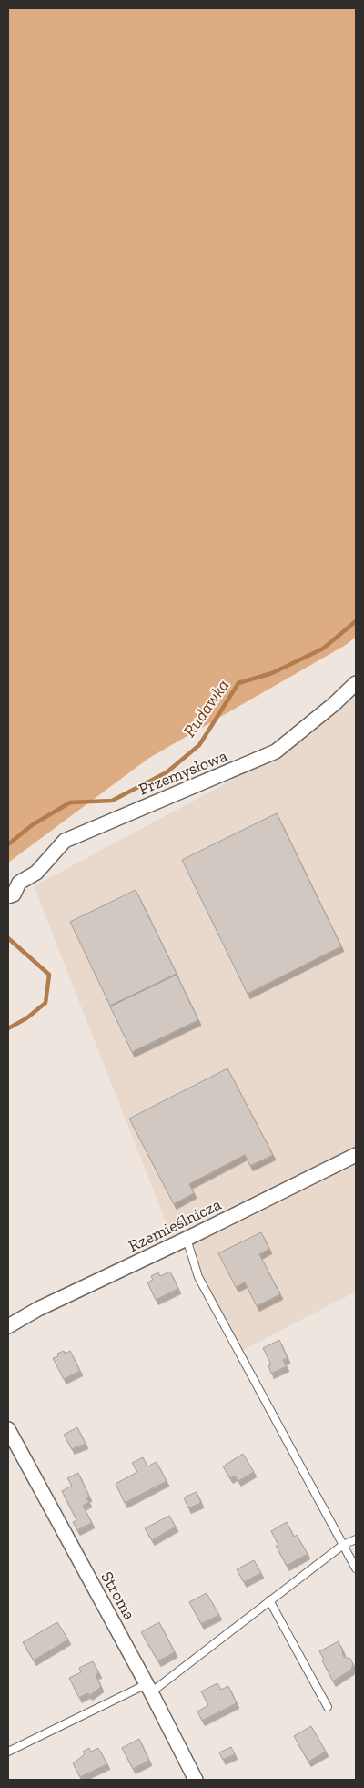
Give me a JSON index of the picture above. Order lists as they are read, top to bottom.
{
  "streets": {
    "street": ["Przemysłowa", "Rzemieślnicza", "Stroma"]
  },
  "water": ["Rudawka"]
}
